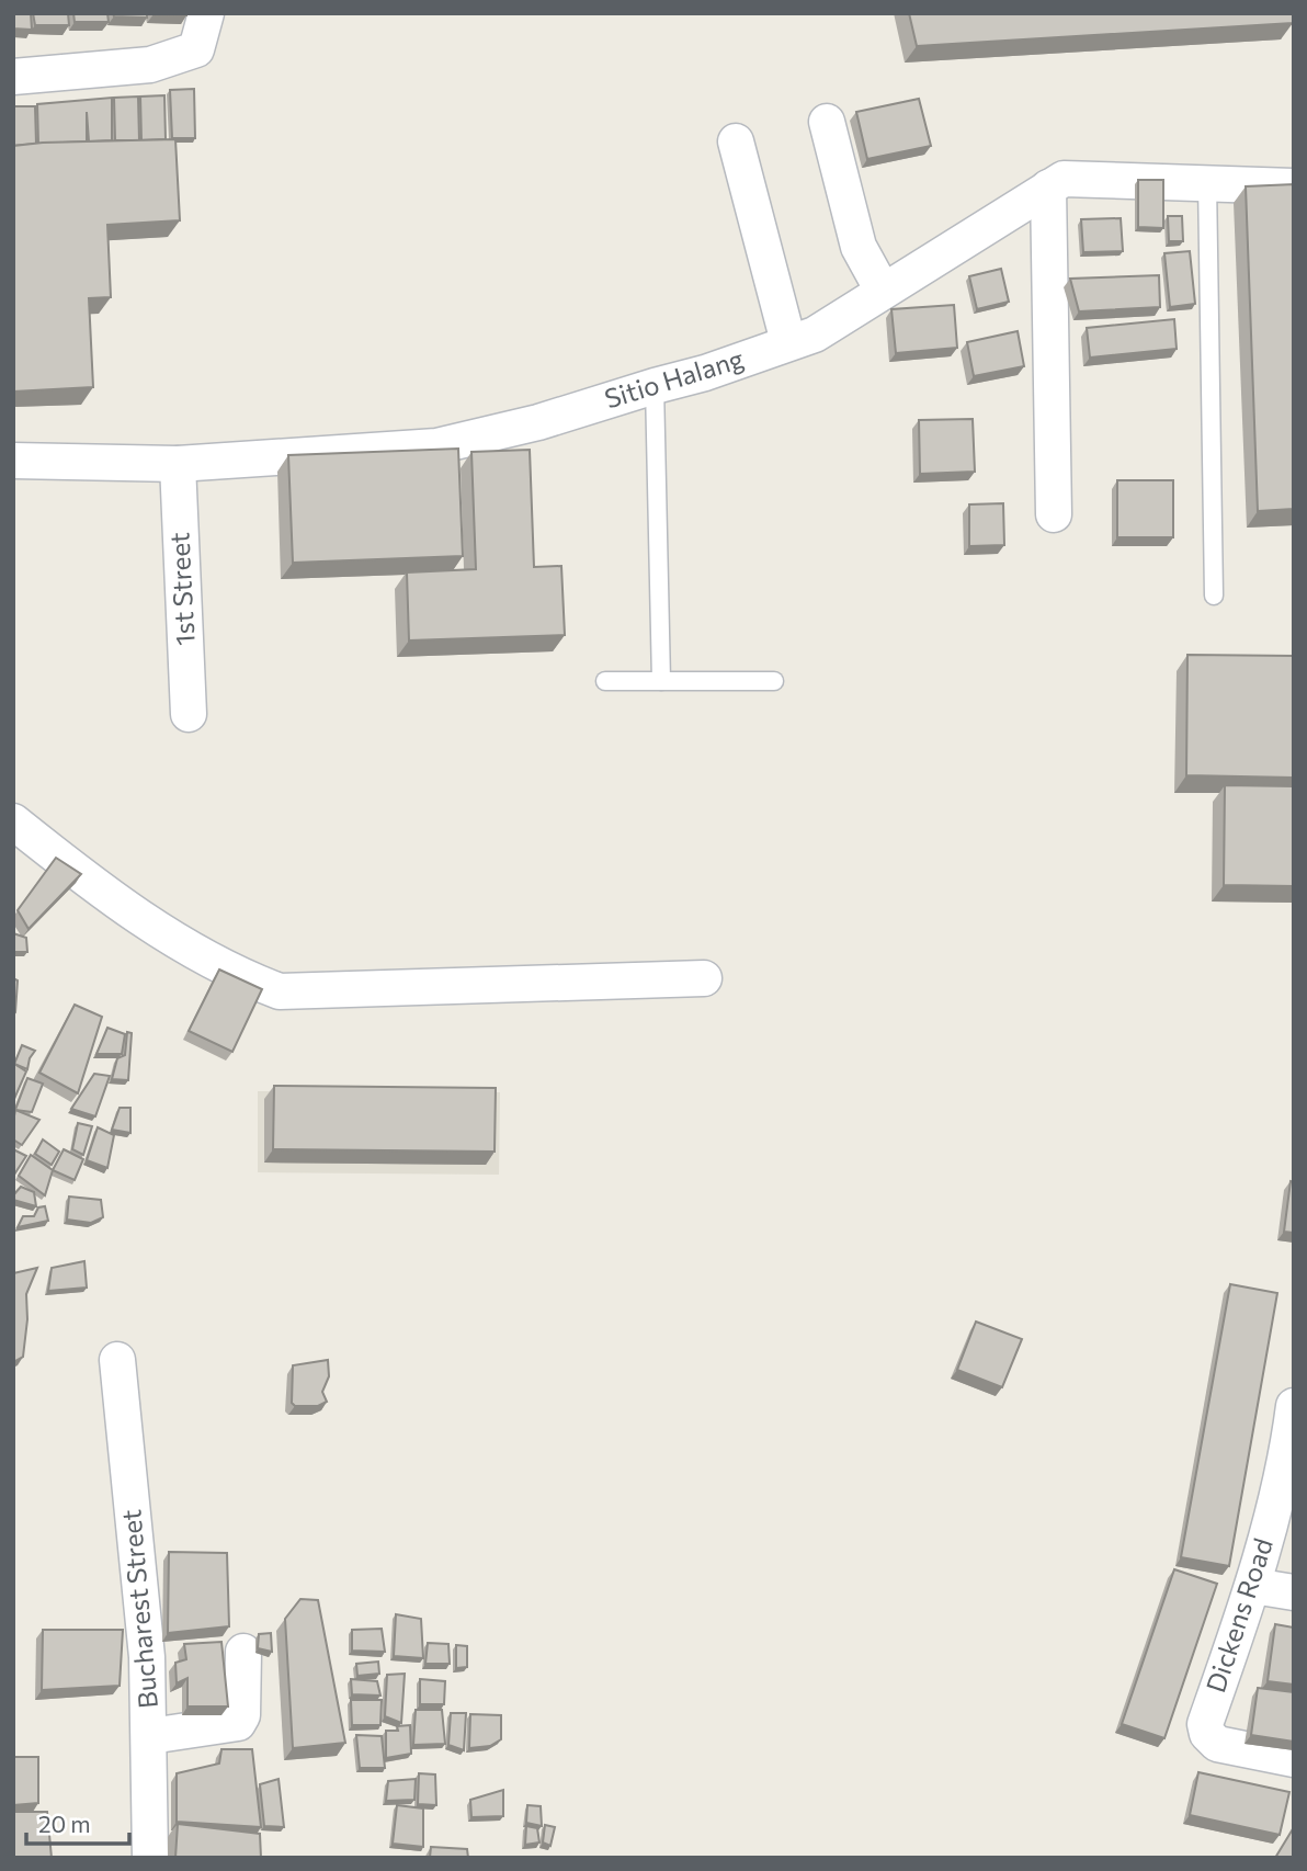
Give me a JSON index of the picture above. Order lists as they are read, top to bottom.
{
  "streets": {
    "street": [
      "Sitio Halang",
      "1st Street",
      "Bucharest Street",
      "Dickens Road"
    ]
  },
  "crossings": [
    ["Sitio Halang", "1st Street"]
  ],
  "scale_bar": "20 m"
}
